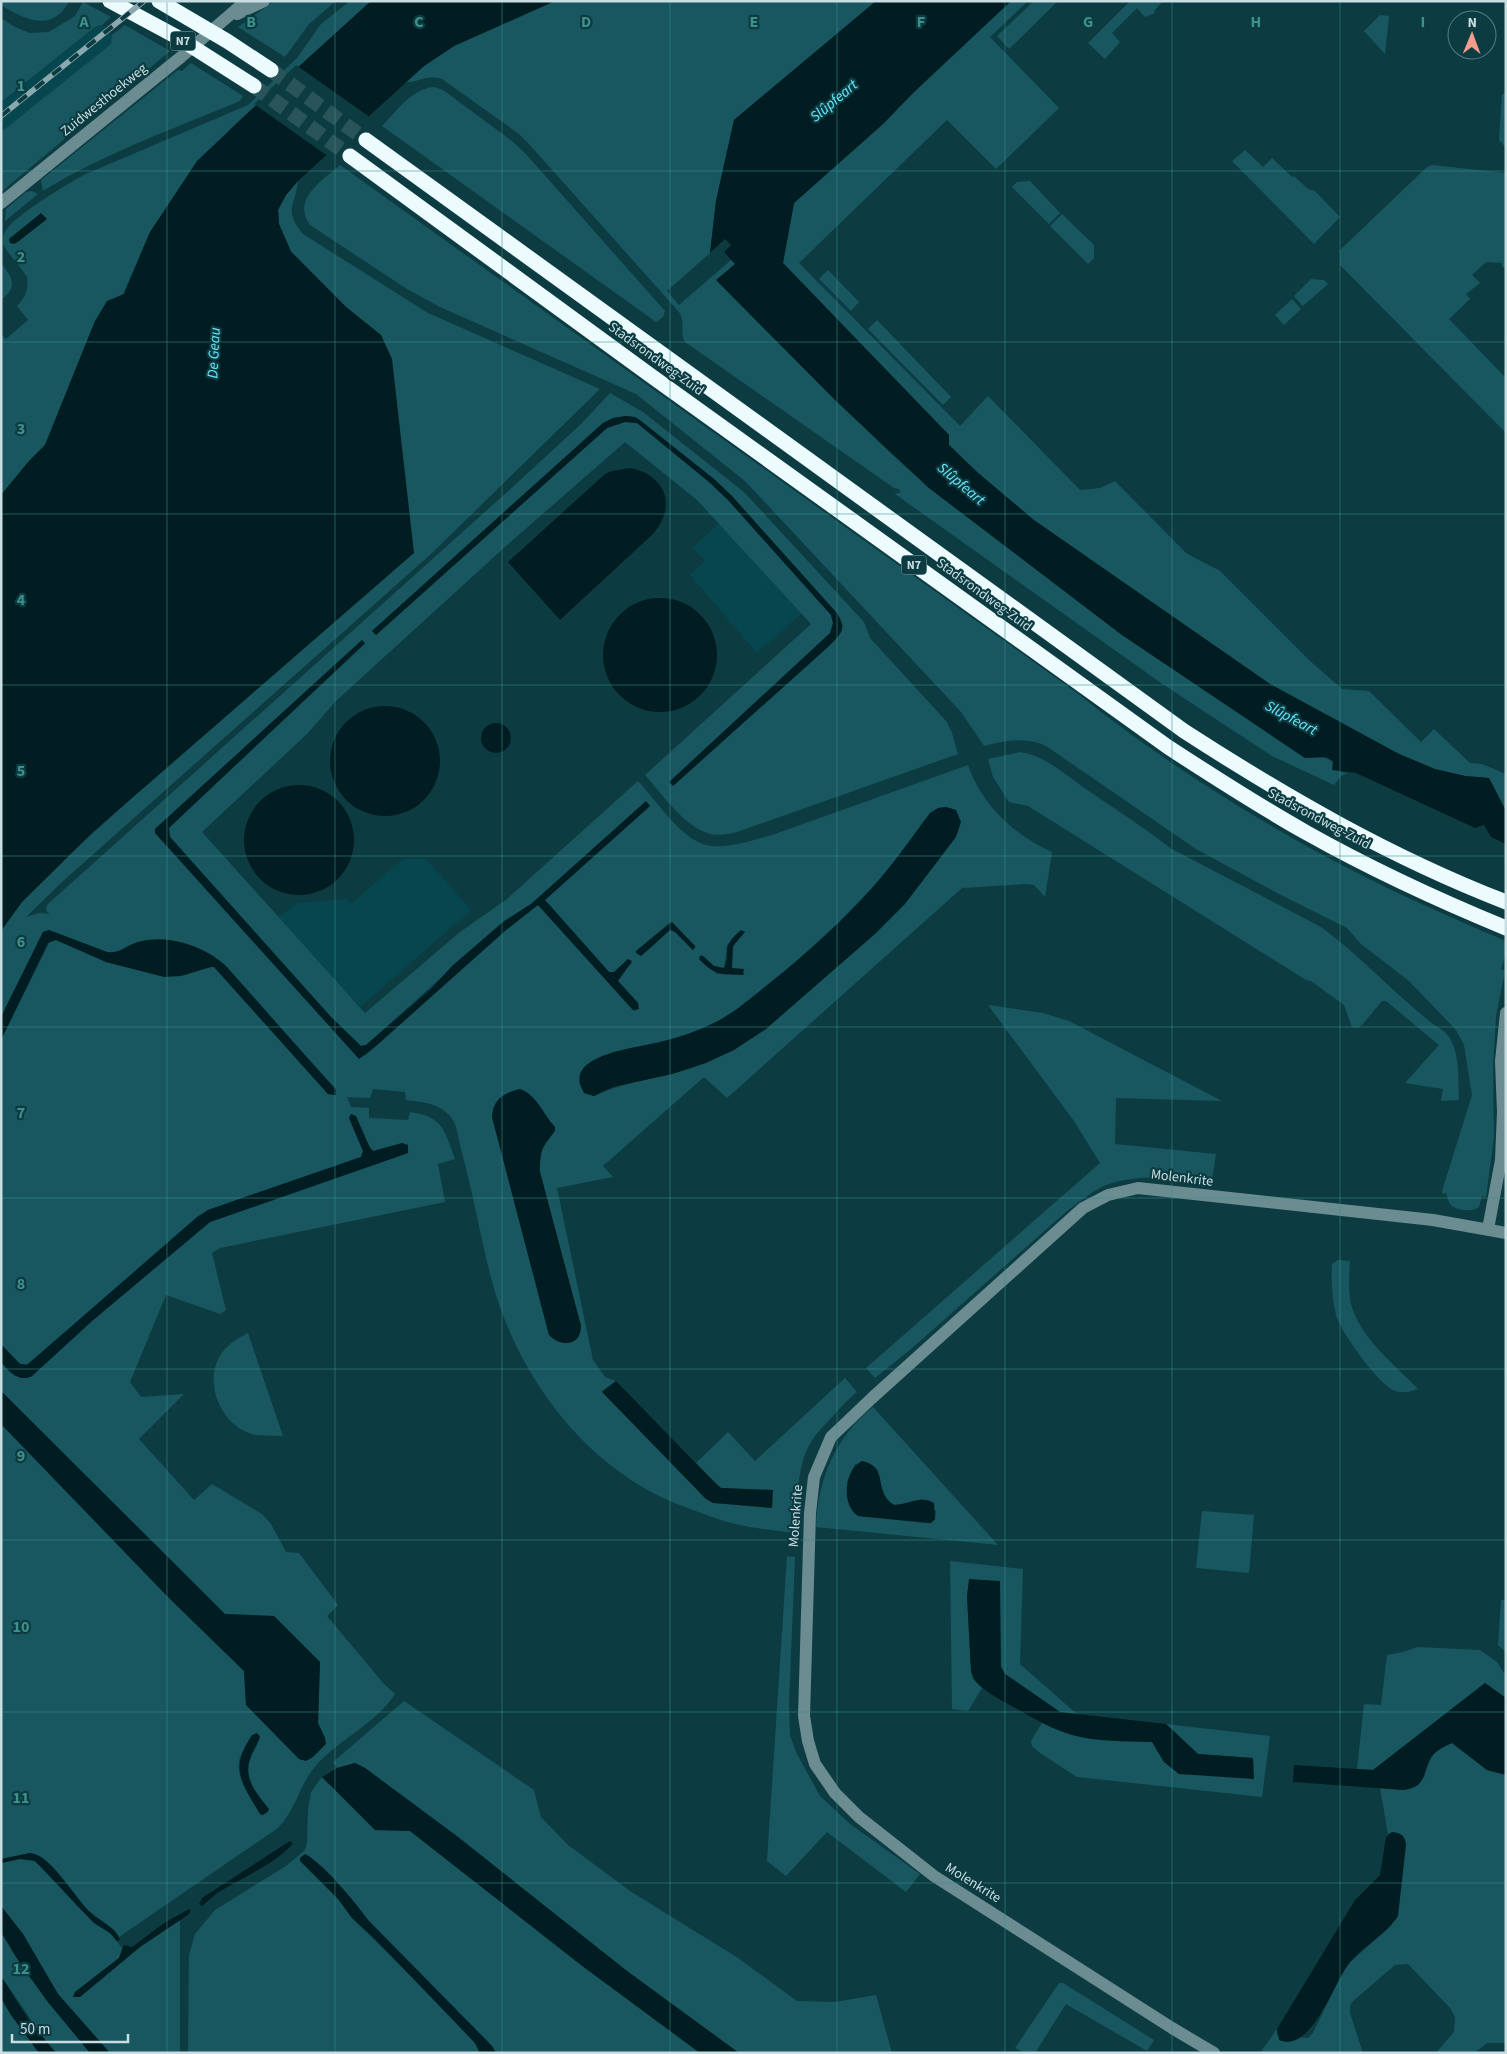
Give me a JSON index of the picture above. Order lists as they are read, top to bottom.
{
  "streets": {
    "highway": ["N7", "Stadsrondweg-Zuid"],
    "street": ["Zuidwesthoekweg", "Molenkrite"]
  },
  "water": ["Slûpfeart", "De Geau"],
  "scale_bar": "50 m",
  "north": "top",
  "grid": {
    "columns": [
      "A",
      "B",
      "C",
      "D",
      "E",
      "F",
      "G",
      "H",
      "I"
    ],
    "rows": [
      "1",
      "2",
      "3",
      "4",
      "5",
      "6",
      "7",
      "8",
      "9",
      "10",
      "11",
      "12"
    ]
  }
}
